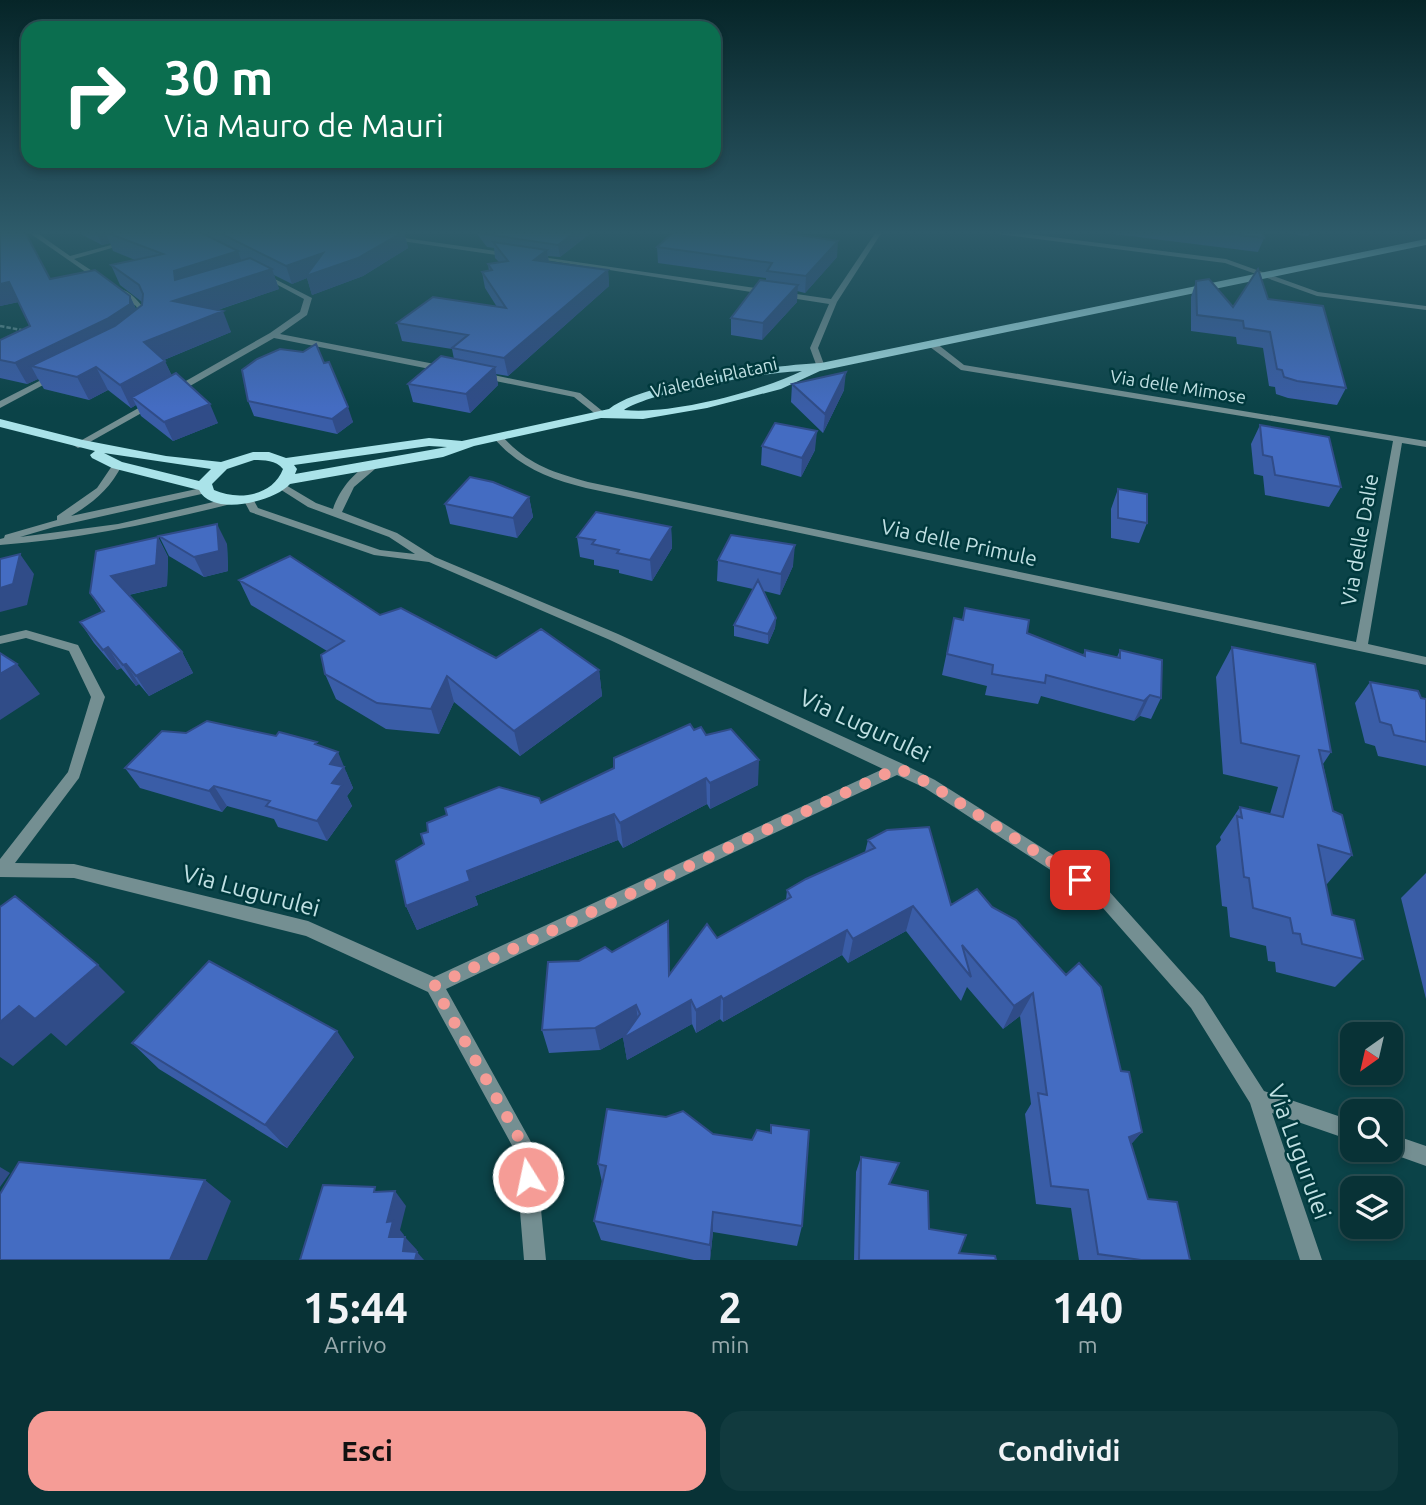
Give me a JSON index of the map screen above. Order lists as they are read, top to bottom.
{
  "streets": {
    "main road": ["Viale dei Platani"],
    "street": [
      "Via delle Mimose",
      "Via delle Dalie",
      "Via delle Primule",
      "Via Lugurulei"
    ]
  },
  "crossings": [
    ["Viale dei Platani", "Via delle Mimose"],
    ["Viale dei Platani", "Via delle Primule"],
    ["Viale dei Platani", "Via Lugurulei"],
    ["Via delle Mimose", "Via delle Dalie"],
    ["Via delle Dalie", "Via delle Primule"]
  ],
  "north": "bottom left",
  "page": {
    "turn": ["30 m", "Via Mauro de Mauri"],
    "eta": [
      "15:44",
      "Arrivo",
      "2",
      "min",
      "140",
      "m"
    ],
    "buttons": ["Esci", "Condividi"]
  }
}
